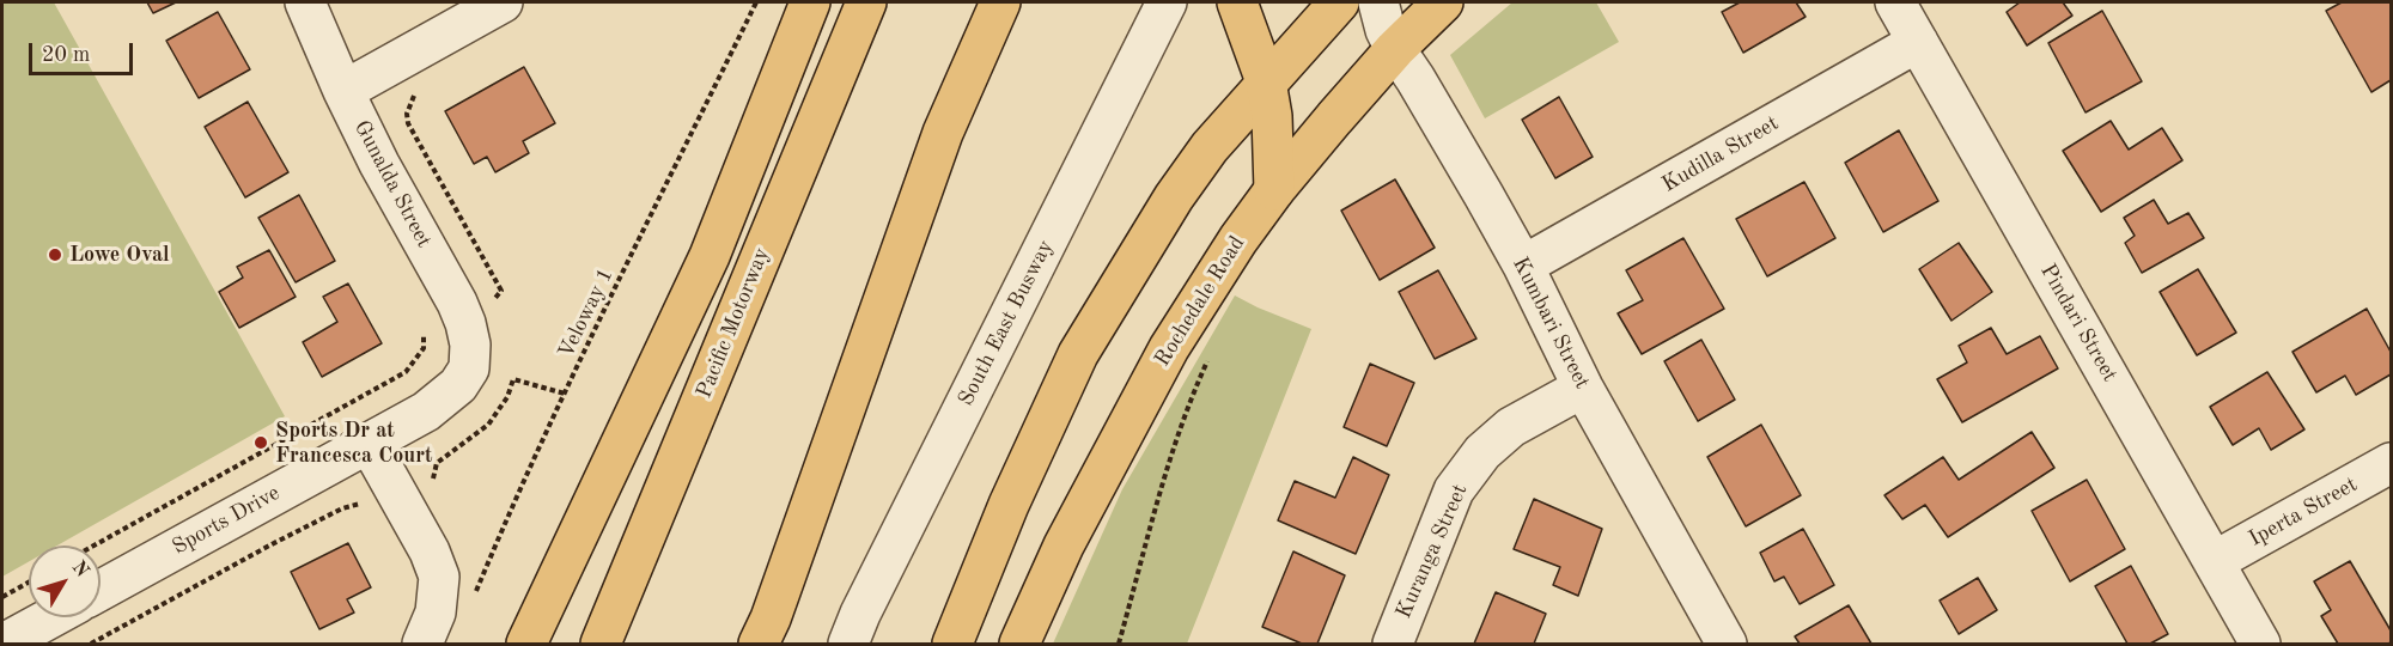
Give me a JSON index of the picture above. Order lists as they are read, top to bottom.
{
  "streets": {
    "main road": ["Rochedale Road", "Pacific Motorway"],
    "street": [
      "Kudilla Street",
      "Gunalda Street",
      "South East Busway",
      "Kumbari Street",
      "Pindari Street",
      "Iperta Street",
      "Sports Drive",
      "Kuranga Street"
    ],
    "path": ["Veloway 1"]
  },
  "crossings": [
    ["Kudilla Street", "Kumbari Street"],
    ["Kudilla Street", "Pindari Street"],
    ["Gunalda Street", "Sports Drive"],
    ["Rochedale Road", "Kumbari Street"],
    ["Kumbari Street", "Kuranga Street"],
    ["Pindari Street", "Iperta Street"]
  ],
  "places": ["Lowe Oval", "Sports Dr at Francesca Court"],
  "scale_bar": "20 m",
  "north": "top right"
}
